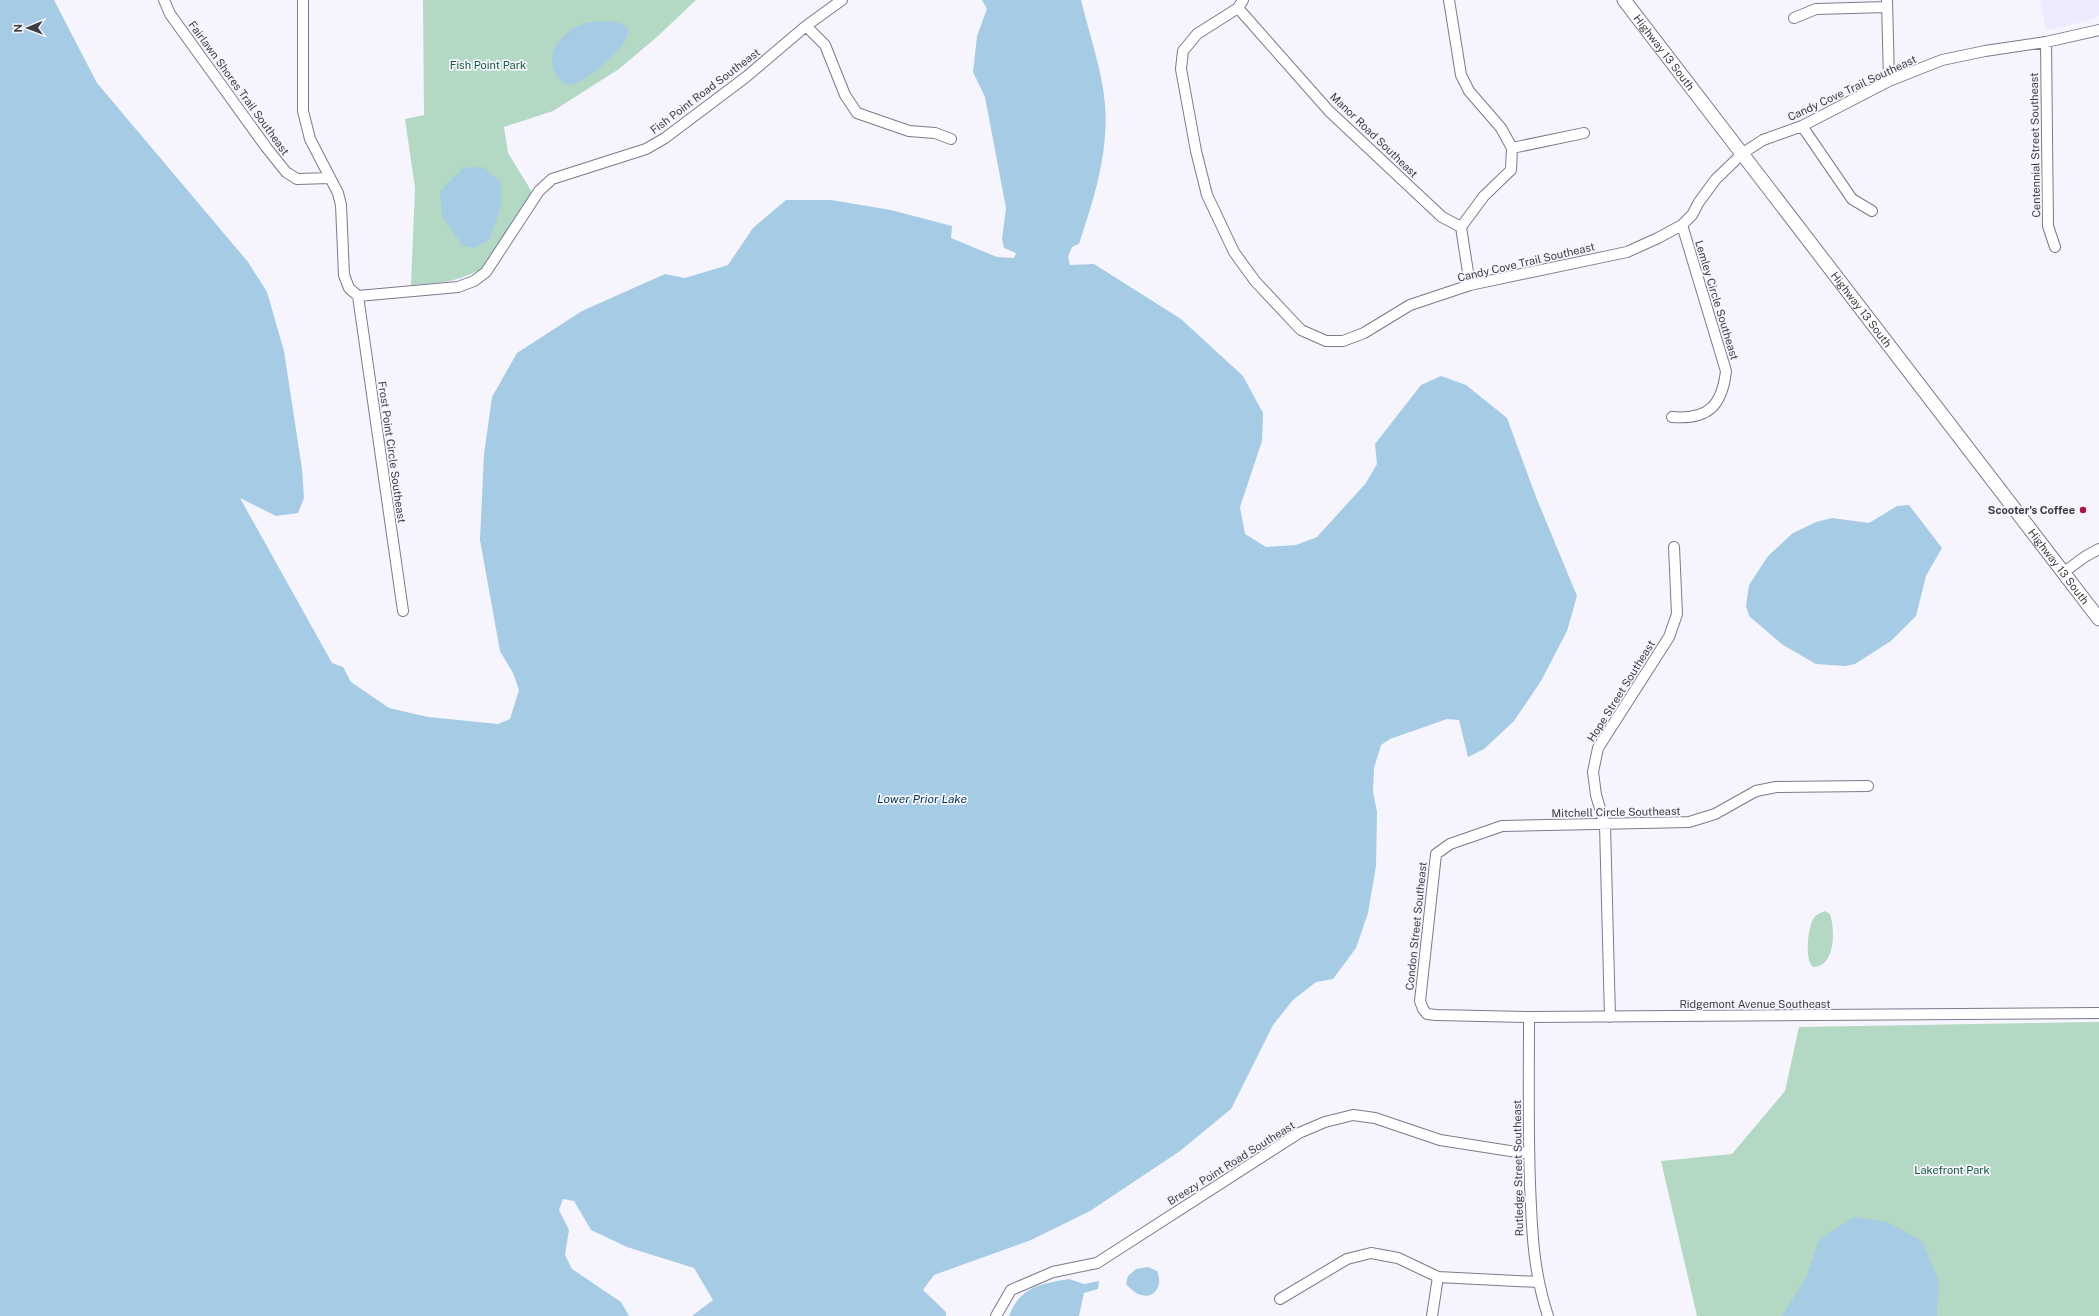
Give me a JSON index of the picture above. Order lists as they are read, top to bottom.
{
  "streets": {
    "main road": ["Highway 13 South"],
    "street": [
      "Fairlawn Shores Trail Southeast",
      "Candy Cove Trail Southeast",
      "Fish Point Road Southeast",
      "Manor Road Southeast",
      "Centennial Street Southeast",
      "Lemley Circle Southeast",
      "Frost Point Circle Southeast",
      "Hope Street Southeast",
      "Mitchell Circle Southeast",
      "Condon Street Southeast",
      "Ridgemont Avenue Southeast",
      "Breezy Point Road Southeast",
      "Rutledge Street Southeast"
    ]
  },
  "crossings": [
    ["Highway 13 South", "Candy Cove Trail Southeast"],
    ["Candy Cove Trail Southeast", "Manor Road Southeast"],
    ["Candy Cove Trail Southeast", "Centennial Street Southeast"],
    ["Candy Cove Trail Southeast", "Lemley Circle Southeast"],
    ["Fish Point Road Southeast", "Frost Point Circle Southeast"],
    ["Hope Street Southeast", "Mitchell Circle Southeast"],
    ["Hope Street Southeast", "Ridgemont Avenue Southeast"],
    ["Mitchell Circle Southeast", "Condon Street Southeast"],
    ["Condon Street Southeast", "Ridgemont Avenue Southeast"],
    ["Ridgemont Avenue Southeast", "Rutledge Street Southeast"],
    ["Breezy Point Road Southeast", "Rutledge Street Southeast"]
  ],
  "water": ["Lower Prior Lake"],
  "parks": ["Fish Point Park", "Lakefront Park"],
  "places": ["Scooter's Coffee"],
  "north": "left"
}
